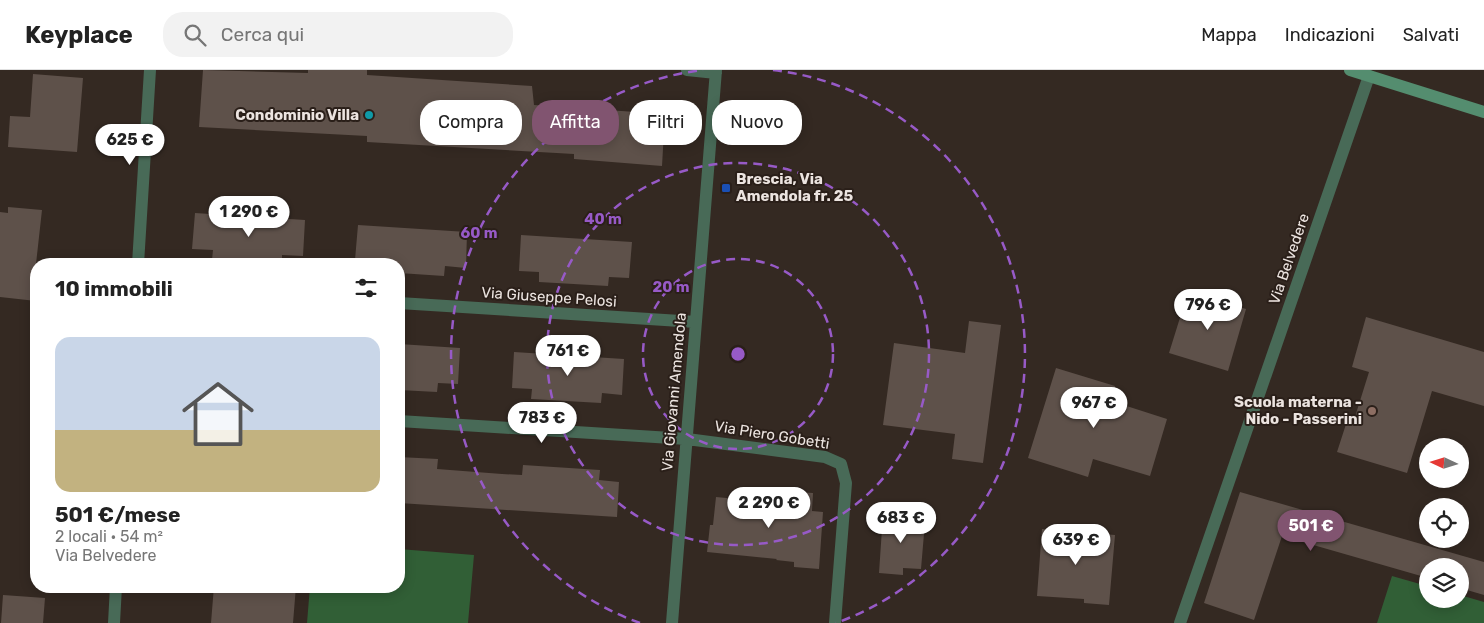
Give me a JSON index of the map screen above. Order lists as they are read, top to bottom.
{
  "streets": {
    "street": [
      "Via Belvedere",
      "Via Giuseppe Pelosi",
      "Via Giovanni Amendola",
      "Via Piero Gobetti"
    ]
  },
  "crossings": [
    ["Via Giuseppe Pelosi", "Via Giovanni Amendola"],
    ["Via Giovanni Amendola", "Via Piero Gobetti"]
  ],
  "places": {
    "other": ["Condominio Villa", "Scuola materna - Nido - Passerini"],
    "transit": ["Brescia, Via Amendola fr. 25"]
  },
  "north": "left",
  "page": {
    "header": "Keyplace",
    "search": "Cerca qui",
    "nav": ["Mappa", "Indicazioni", "Salvati"],
    "chip": [
      "Compra",
      "Affitta",
      "Filtri",
      "Nuovo"
    ],
    "price": [
      "625 €",
      "1 290 €",
      "796 €",
      "761 €",
      "967 €",
      "783 €",
      "2 290 €",
      "683 €",
      "501 €",
      "639 €"
    ],
    "heading": "10 immobili",
    "list": [
      {
        "name": "501 €/mese",
        "note": "2 locali · 54 m² · Via Belvedere"
      }
    ]
  },
  "rings": ["40 m", "60 m", "20 m"]
}
